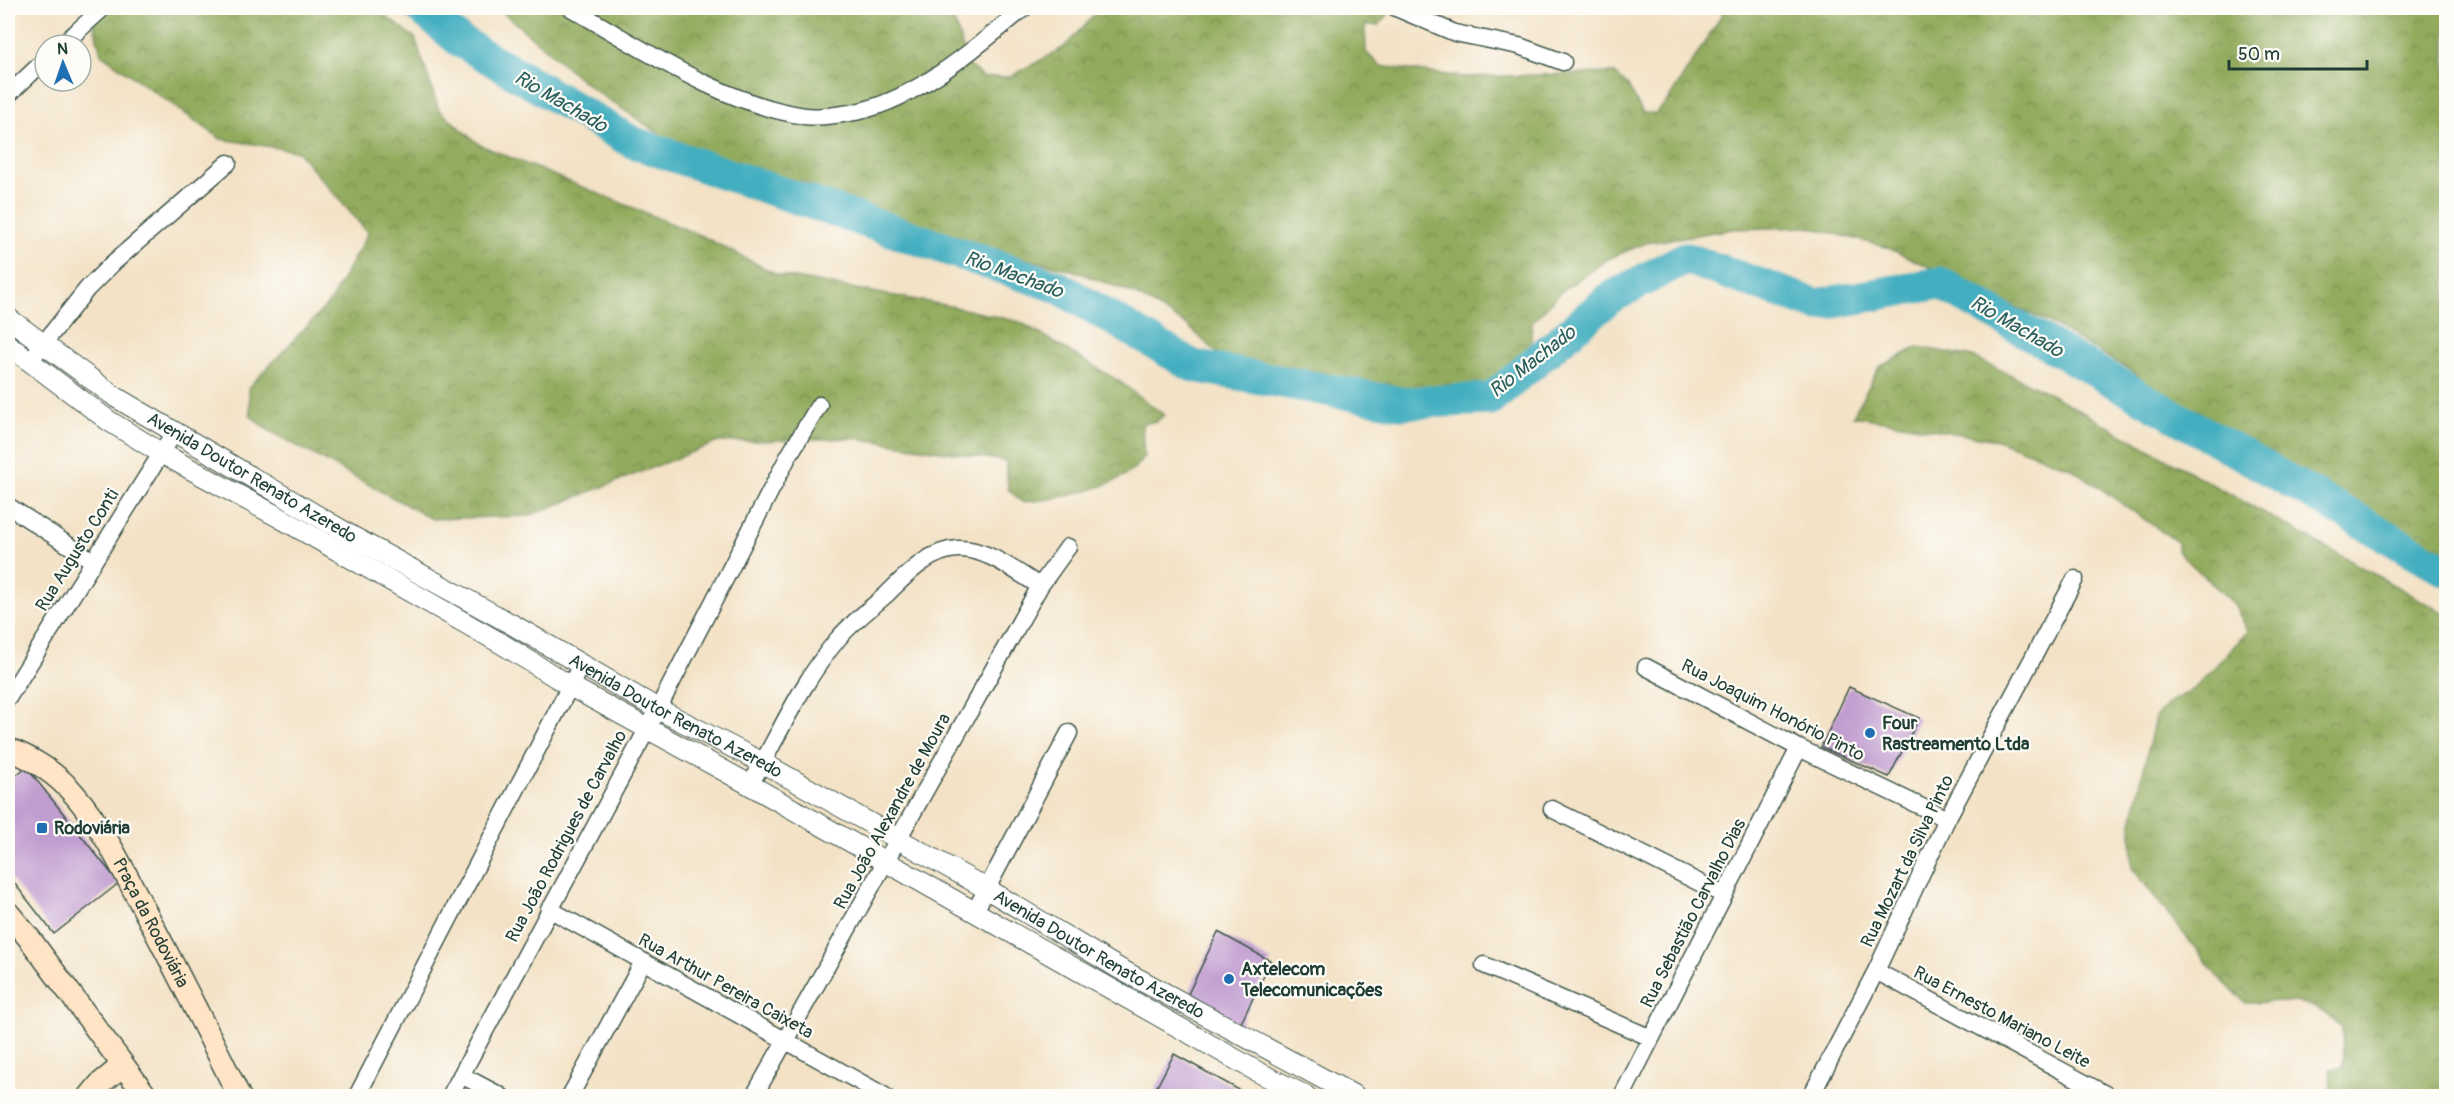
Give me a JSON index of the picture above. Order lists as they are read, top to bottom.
{
  "streets": {
    "main road": ["Praça da Rodoviária"],
    "street": [
      "Avenida Doutor Renato Azeredo",
      "Rua Augusto Conti",
      "Rua Joaquim Honório Pinto",
      "Rua João Alexandre de Moura",
      "Rua João Rodrigues de Carvalho",
      "Rua Mozart da Silva Pinto",
      "Rua Sebastião Carvalho Dias",
      "Rua Arthur Pereira Caixeta",
      "Rua Ernesto Mariano Leite"
    ]
  },
  "crossings": [
    ["Avenida Doutor Renato Azeredo", "Rua Augusto Conti"],
    ["Avenida Doutor Renato Azeredo", "Rua João Alexandre de Moura"],
    ["Avenida Doutor Renato Azeredo", "Rua João Rodrigues de Carvalho"],
    ["Rua Joaquim Honório Pinto", "Rua Mozart da Silva Pinto"],
    ["Rua Joaquim Honório Pinto", "Rua Sebastião Carvalho Dias"],
    ["Rua João Alexandre de Moura", "Rua Arthur Pereira Caixeta"],
    ["Rua João Rodrigues de Carvalho", "Rua Arthur Pereira Caixeta"],
    ["Rua Mozart da Silva Pinto", "Rua Ernesto Mariano Leite"]
  ],
  "water": ["Rio Machado"],
  "places": {
    "other": ["Four Rastreamento Ltda", "Axtelecom Telecomunicações"],
    "transit": ["Rodoviária"]
  },
  "scale_bar": "50 m",
  "north": "top"
}
